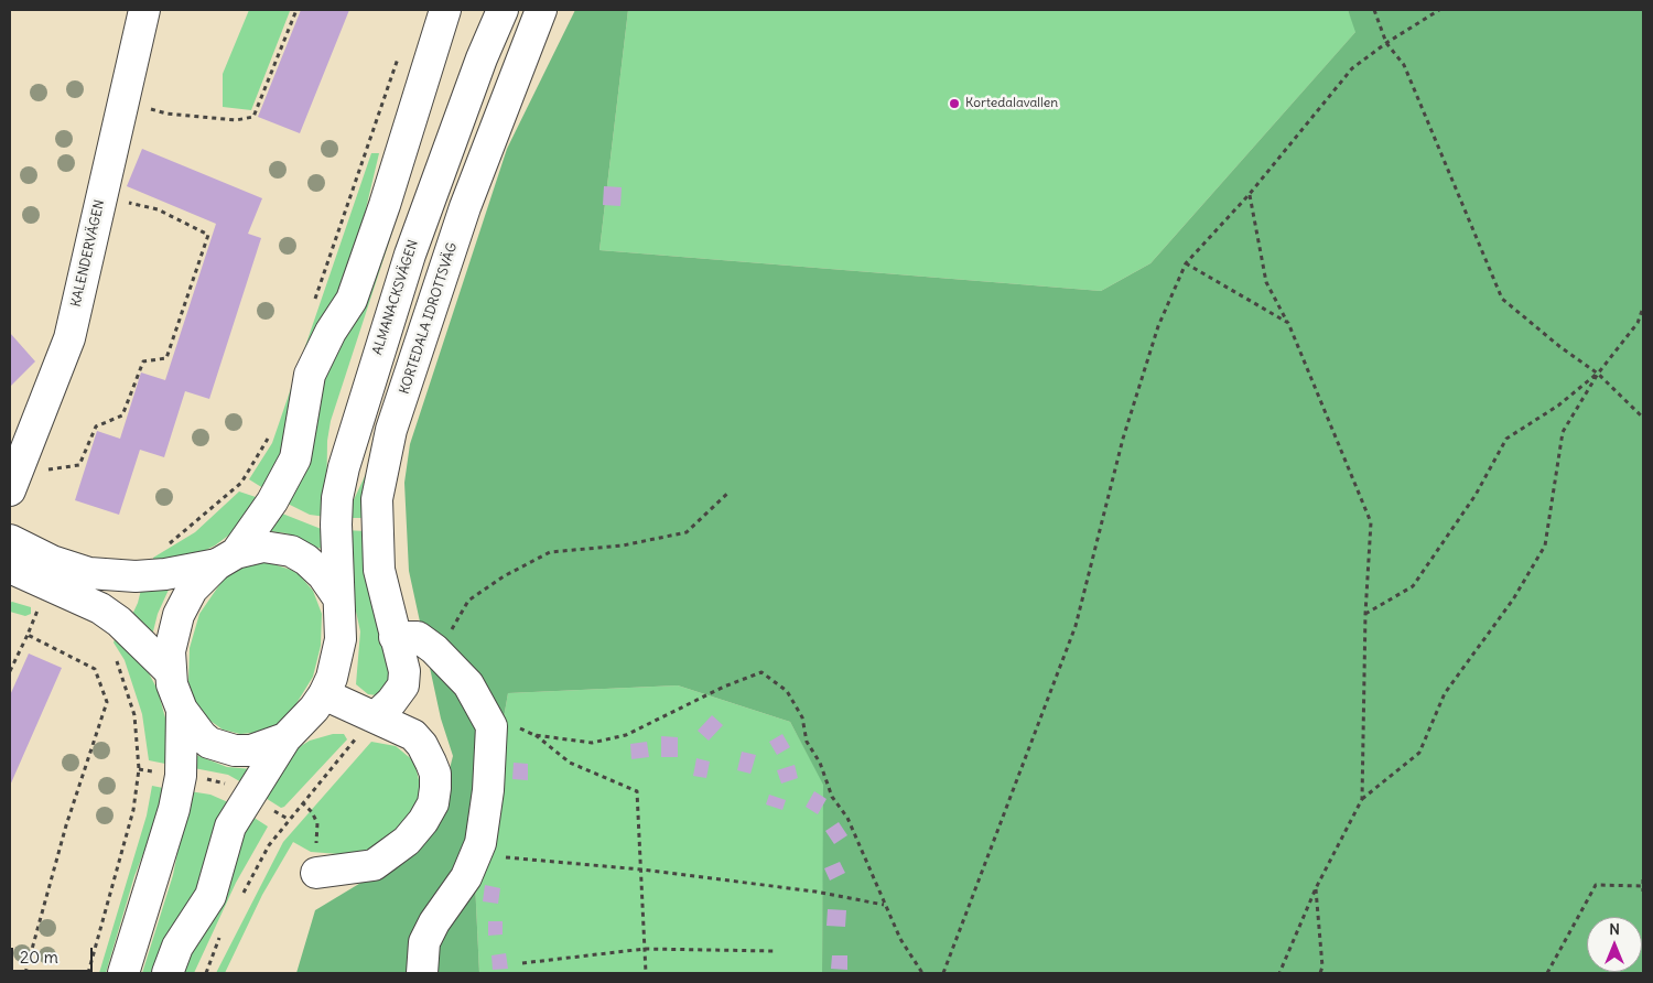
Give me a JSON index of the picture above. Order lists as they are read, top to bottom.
{
  "streets": {
    "main road": ["KALENDERVÄGEN", "ALMANACKSVÄGEN", "KORTEDALA IDROTTSVÄG"]
  },
  "places": ["Kortedalavallen"],
  "scale_bar": "20 m",
  "north": "top"
}
